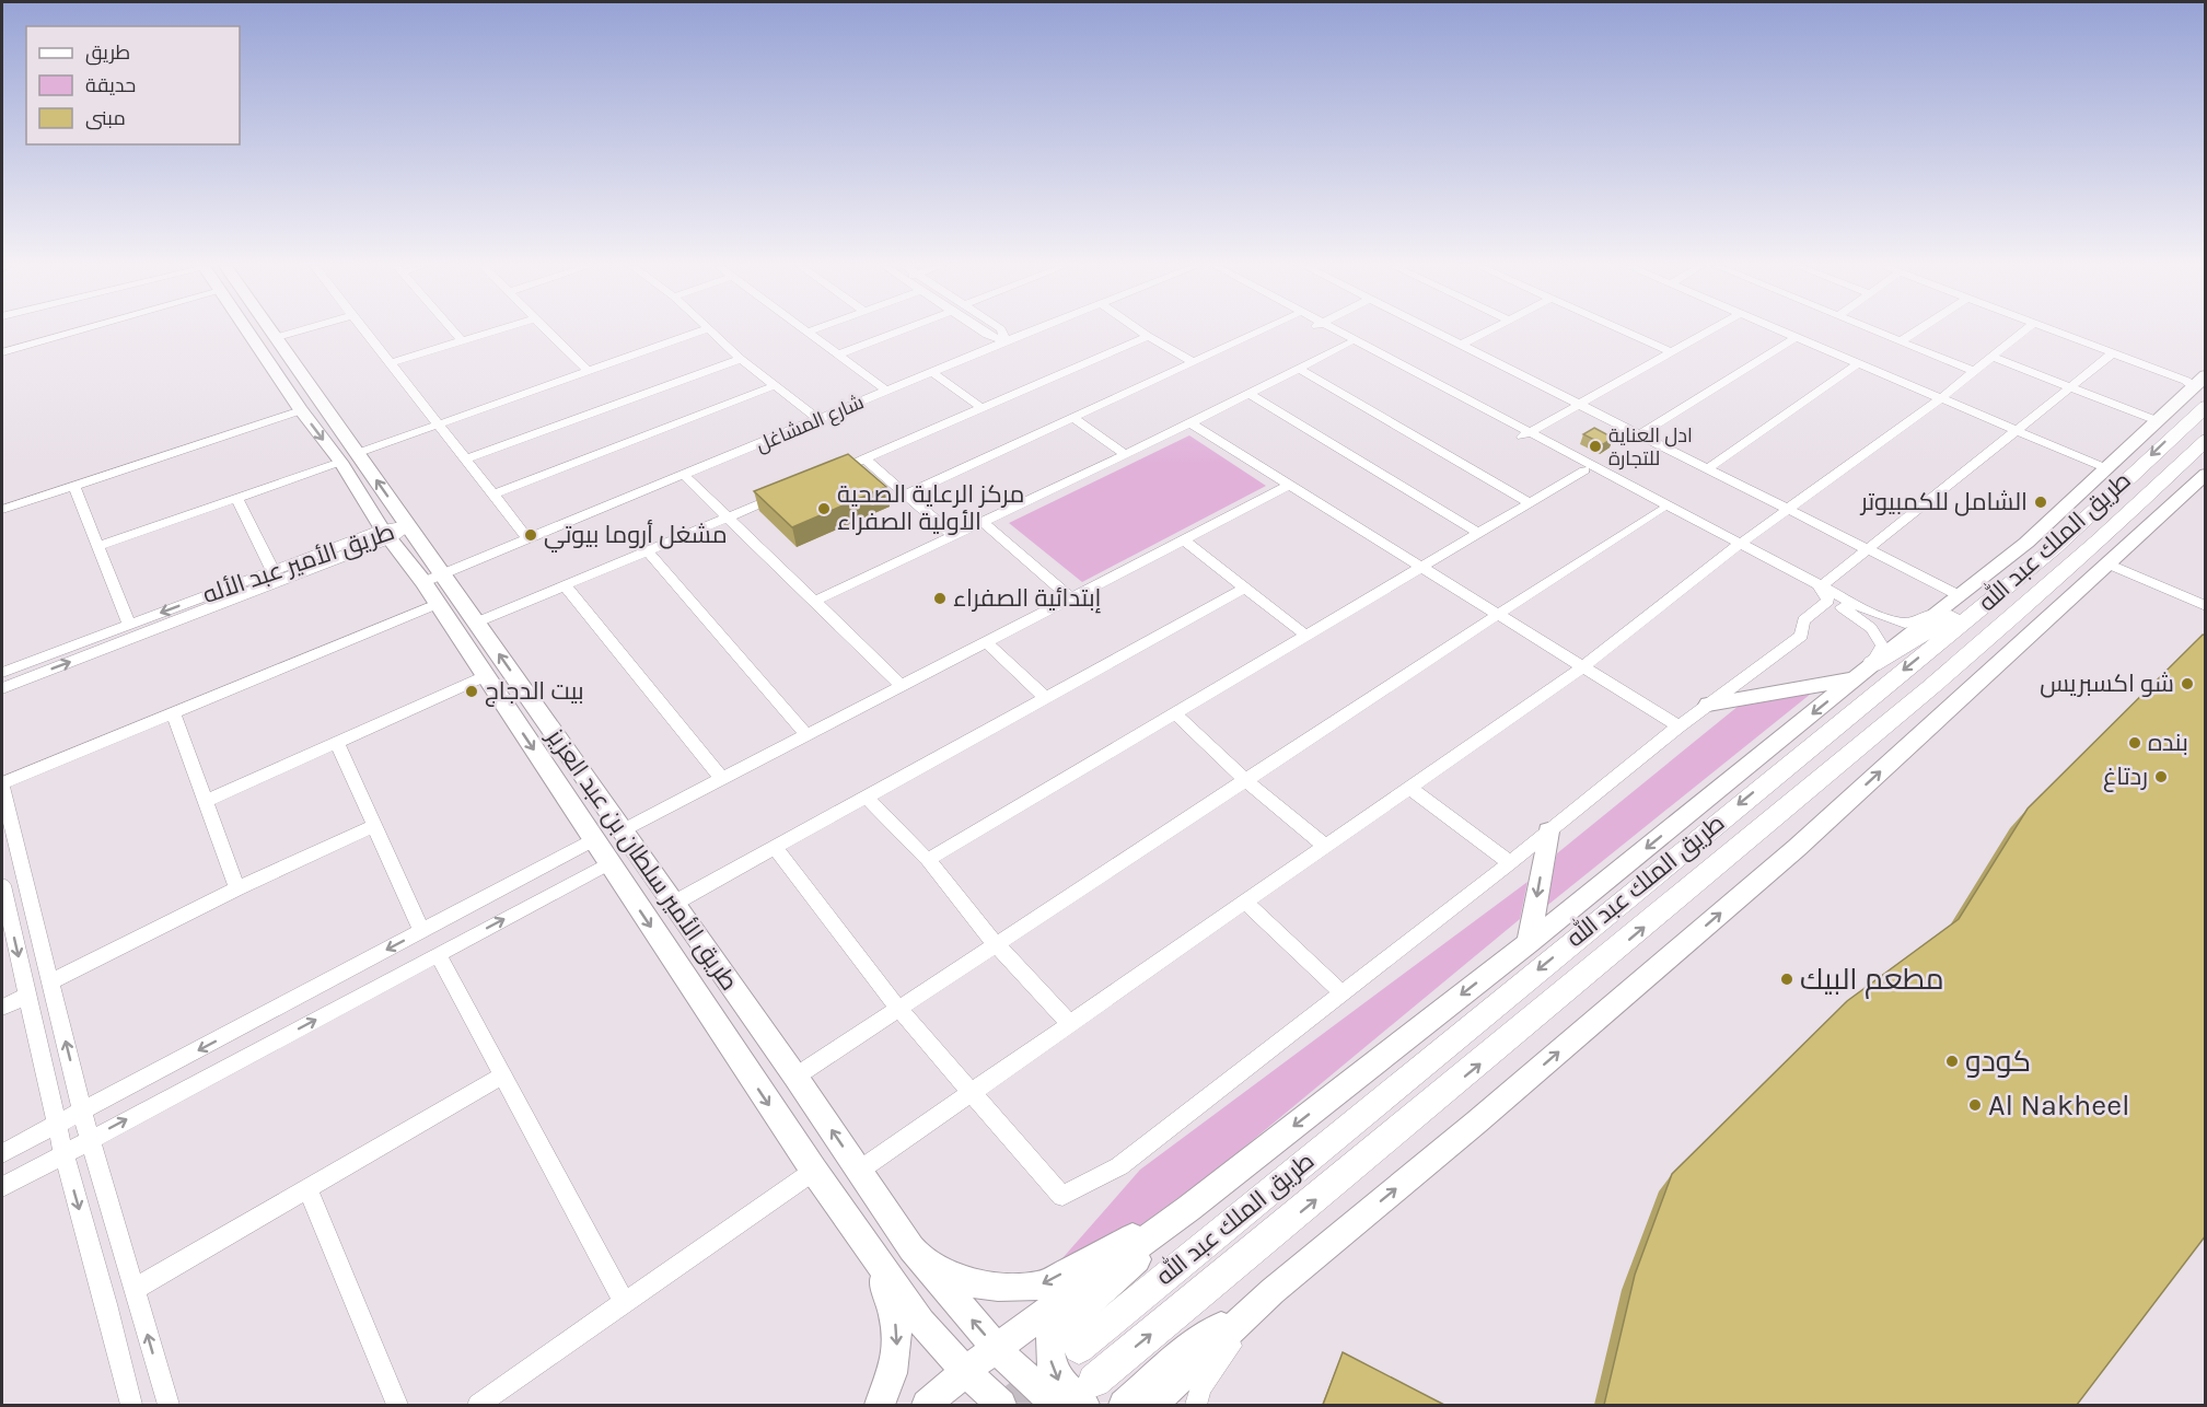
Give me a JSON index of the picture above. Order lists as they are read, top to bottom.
{
  "streets": {
    "highway": ["طريق الملك عبد الله"],
    "main road": ["طريق الأمير سلطان بن عبد العزيز"],
    "street": ["شارع المشاغل", "طريق الأمير عبد الأله"]
  },
  "crossings": [
    ["شارع المشاغل", "طريق الأمير سلطان بن عبد العزيز"],
    ["طريق الملك عبد الله", "طريق الأمير سلطان بن عبد العزيز"],
    ["طريق الأمير عبد الأله", "طريق الأمير سلطان بن عبد العزيز"]
  ],
  "places": [
    "ادل العناية للتجارة",
    "الشامل للكمبيوتر",
    "مركز الرعاية الصحية الأولية الصفراء",
    "مشغل أروما بيوتي",
    "إبتدائية الصفراء",
    "شو اكسبريس",
    "بيت الدجاج",
    "بنده",
    "ردتاغ",
    "مطعم البيك",
    "كودو",
    "Al Nakheel"
  ],
  "legend": ["طريق", "حديقة", "مبنى"]
}
